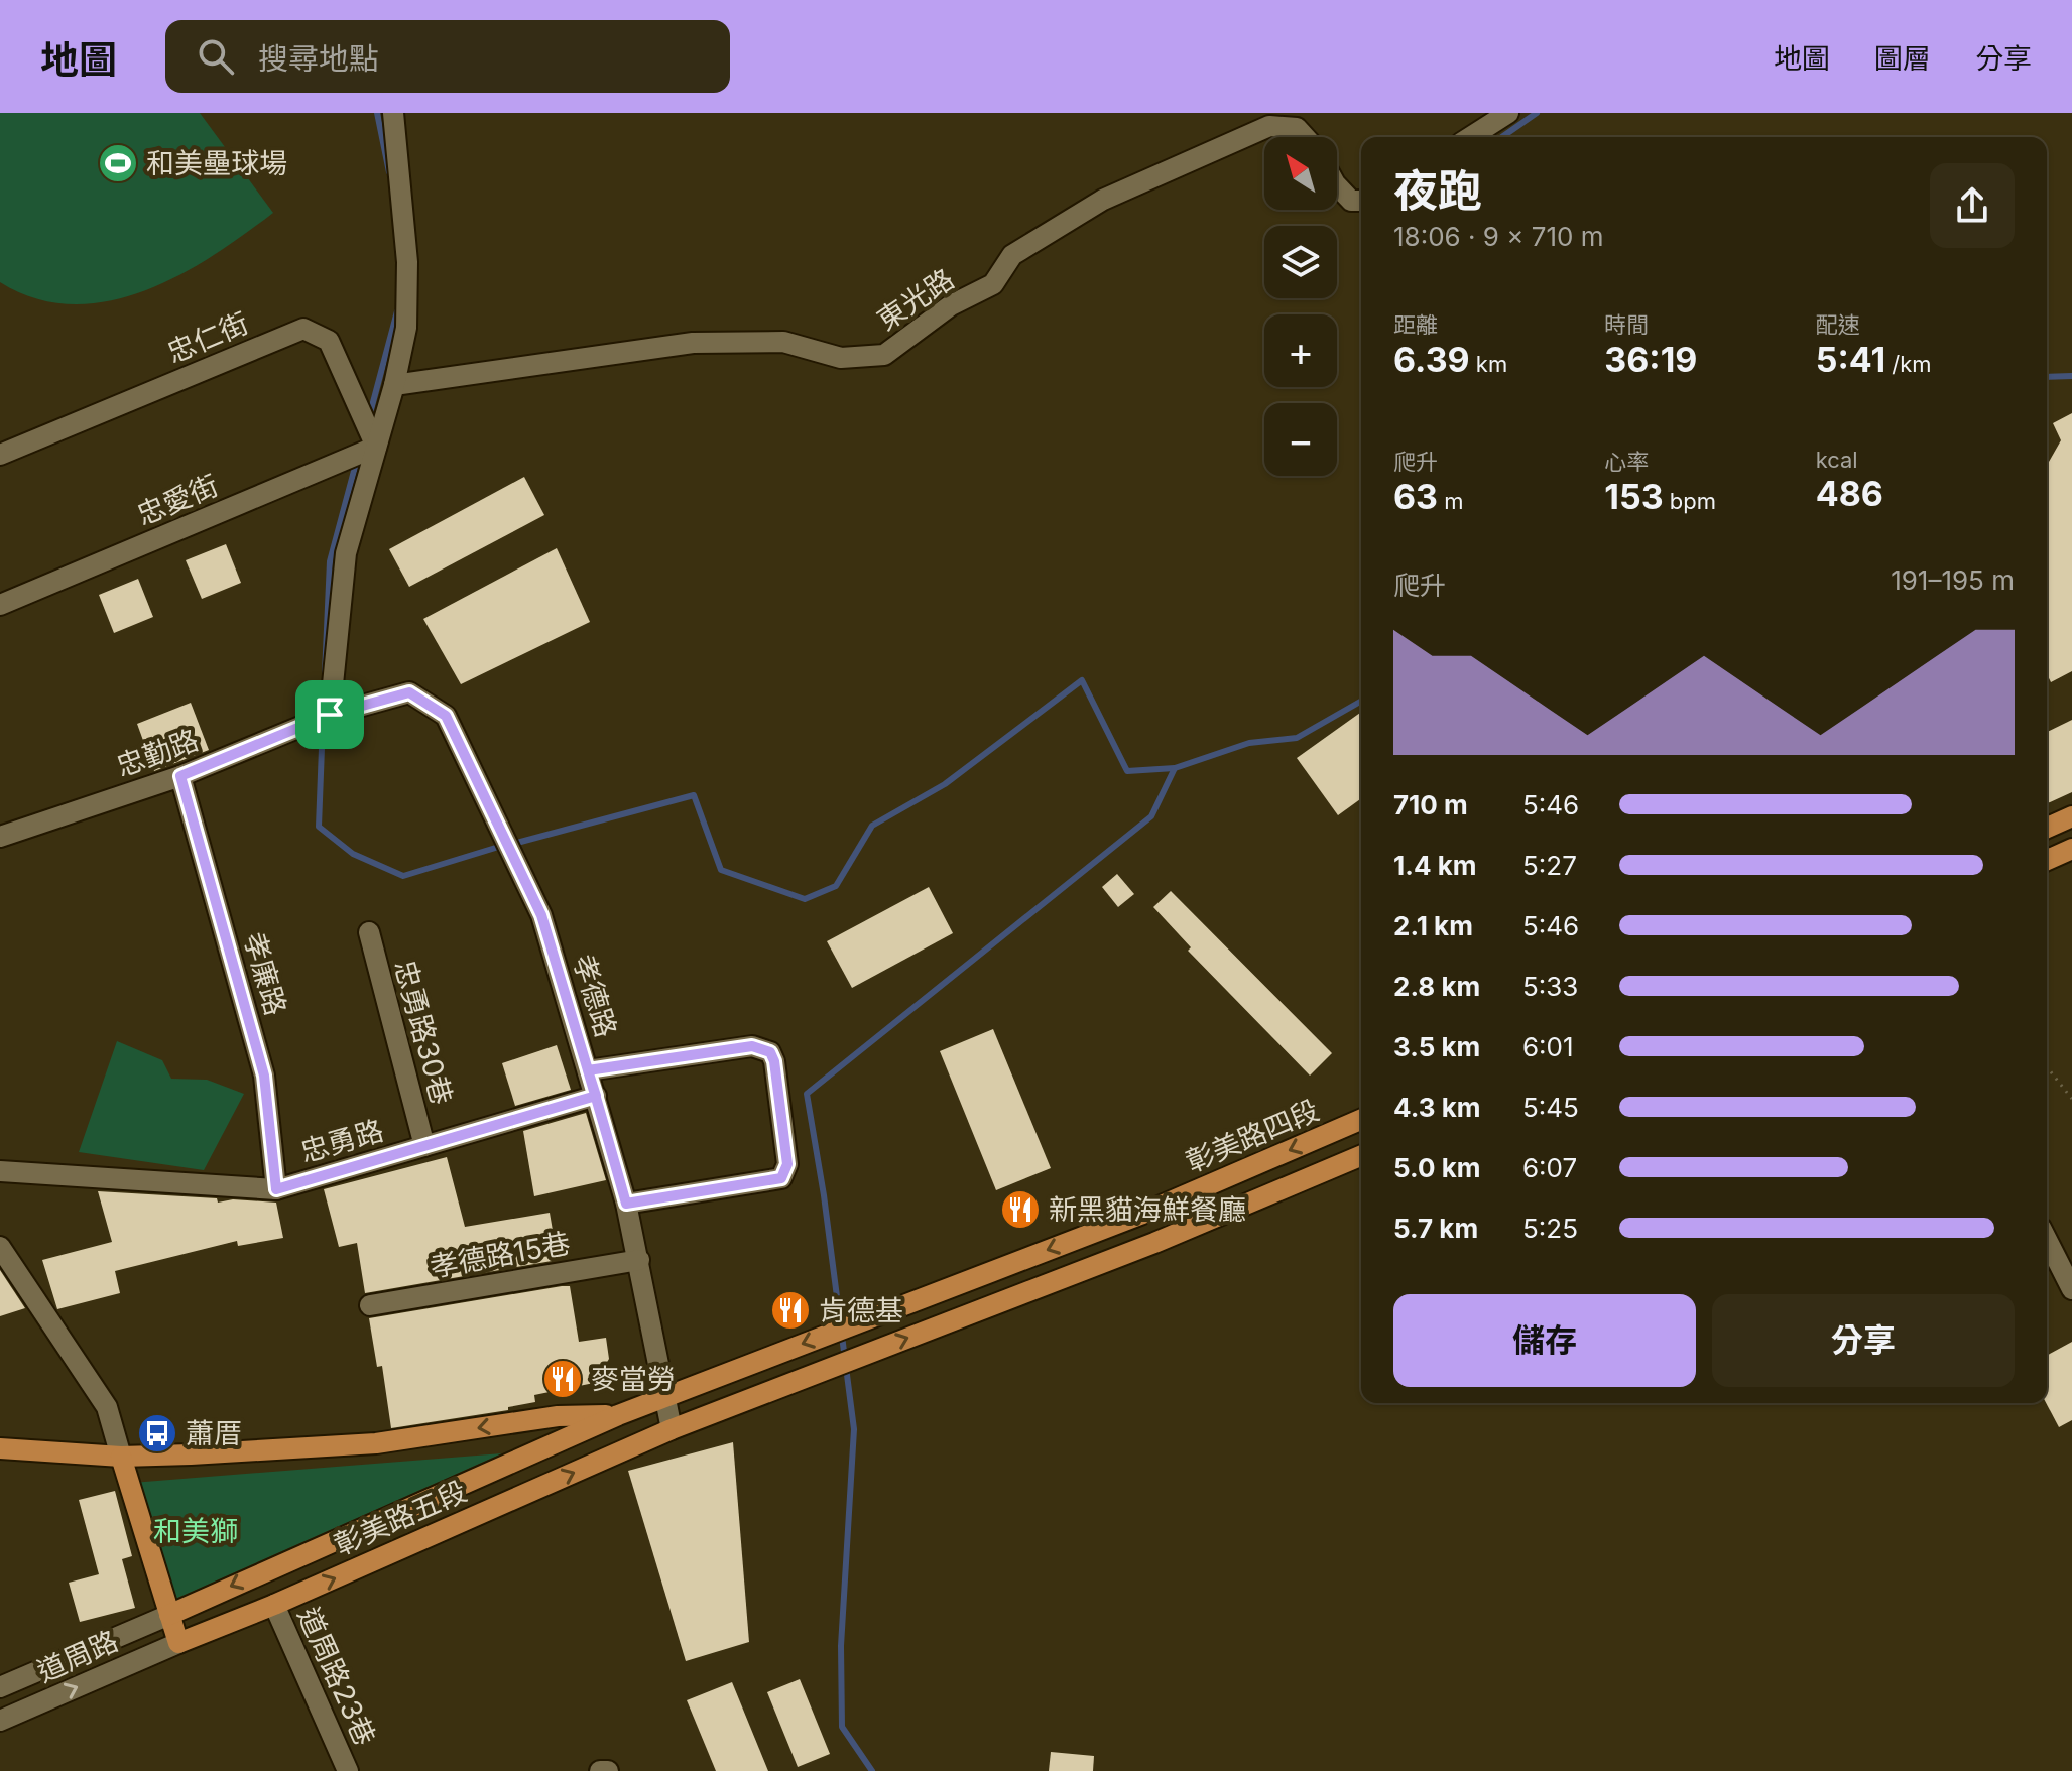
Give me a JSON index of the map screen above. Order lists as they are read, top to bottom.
{
  "streets": {
    "main road": ["彰美路四段", "彰美路五段"],
    "street": [
      "東光路",
      "忠仁街",
      "忠愛街",
      "忠勤路",
      "孝廉路",
      "孝德路",
      "忠勇路30巷",
      "忠勇路",
      "孝德路15巷",
      "道周路",
      "道周路23巷"
    ]
  },
  "crossings": [
    ["忠仁街", "忠愛街"],
    ["忠勤路", "孝廉路"],
    ["忠勤路", "孝德路"],
    ["孝廉路", "忠勇路"],
    ["孝德路", "彰美路四段"],
    ["孝德路", "忠勇路"],
    ["孝德路", "孝德路15巷"],
    ["孝德路", "彰美路五段"],
    ["忠勇路30巷", "忠勇路"],
    ["彰美路四段", "彰美路五段"],
    ["彰美路五段", "道周路"],
    ["彰美路五段", "道周路23巷"]
  ],
  "parks": ["和美獅"],
  "places": {
    "sports": ["和美壘球場"],
    "restaurant": ["新黑貓海鮮餐廳", "肯德基", "麥當勞"],
    "bus stop": ["蕭厝"]
  },
  "north": "top left",
  "page": {
    "header": "地圖",
    "search": "搜尋地點",
    "nav": ["地圖", "圖層", "分享"],
    "map_buttons": ["+", "−"],
    "heading": ["夜跑", "18:06 · 9 × 710 m"],
    "stats": [
      ["距離", "6.39 km"],
      ["時間", "36:19"],
      ["配速", "5:41 /km"],
      ["爬升", "63 m"],
      ["心率", "153 bpm"],
      ["kcal", "486"]
    ],
    "chart": ["爬升", "191–195 m"],
    "list": [
      {
        "name": "710 m",
        "note": "5:46"
      },
      {
        "name": "1.4 km",
        "note": "5:27"
      },
      {
        "name": "2.1 km",
        "note": "5:46"
      },
      {
        "name": "2.8 km",
        "note": "5:33"
      },
      {
        "name": "3.5 km",
        "note": "6:01"
      },
      {
        "name": "4.3 km",
        "note": "5:45"
      },
      {
        "name": "5.0 km",
        "note": "6:07"
      },
      {
        "name": "5.7 km",
        "note": "5:25"
      }
    ],
    "buttons": ["儲存", "分享"]
  }
}
